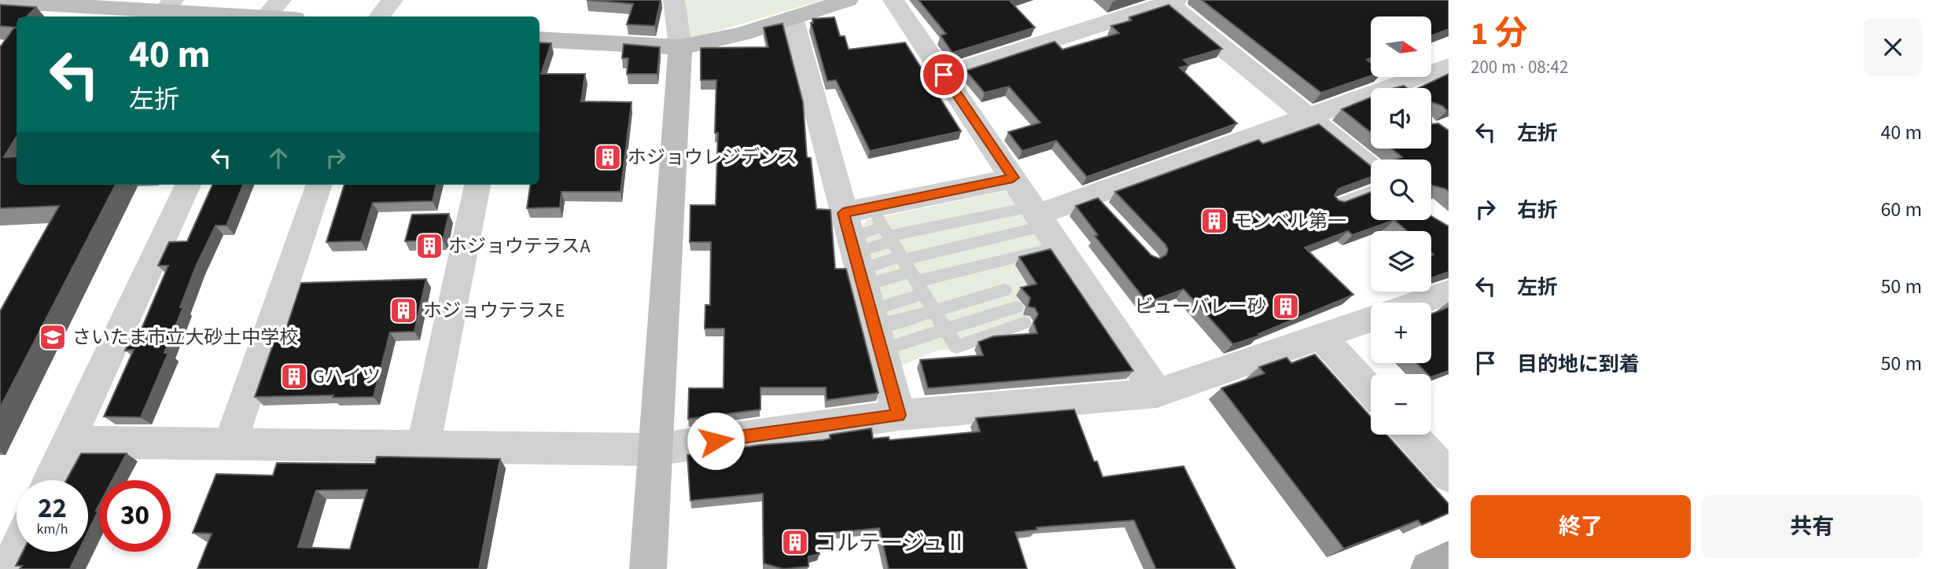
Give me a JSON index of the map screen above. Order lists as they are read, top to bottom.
{
  "places": {
    "building": [
      "ホジョウレジデンス",
      "モンベル第一",
      "ホジョウテラスA",
      "ビューバレー砂",
      "ホジョウテラスE",
      "Gハイツ",
      "コルテージュⅡ"
    ],
    "school or university": ["さいたま市立大砂土中学校"]
  },
  "north": "right",
  "page": {
    "heading": ["1 分", "200 m · 08:42"],
    "map_buttons": ["+", "−"],
    "turn": ["40 m", "左折"],
    "list": [
      {
        "name": "左折",
        "value": "40 m"
      },
      {
        "name": "右折",
        "value": "60 m"
      },
      {
        "name": "左折",
        "value": "50 m"
      },
      {
        "name": "目的地に到着",
        "value": "50 m"
      }
    ],
    "speed": "22 km/h",
    "limit": "30",
    "buttons": ["終了", "共有"]
  }
}
